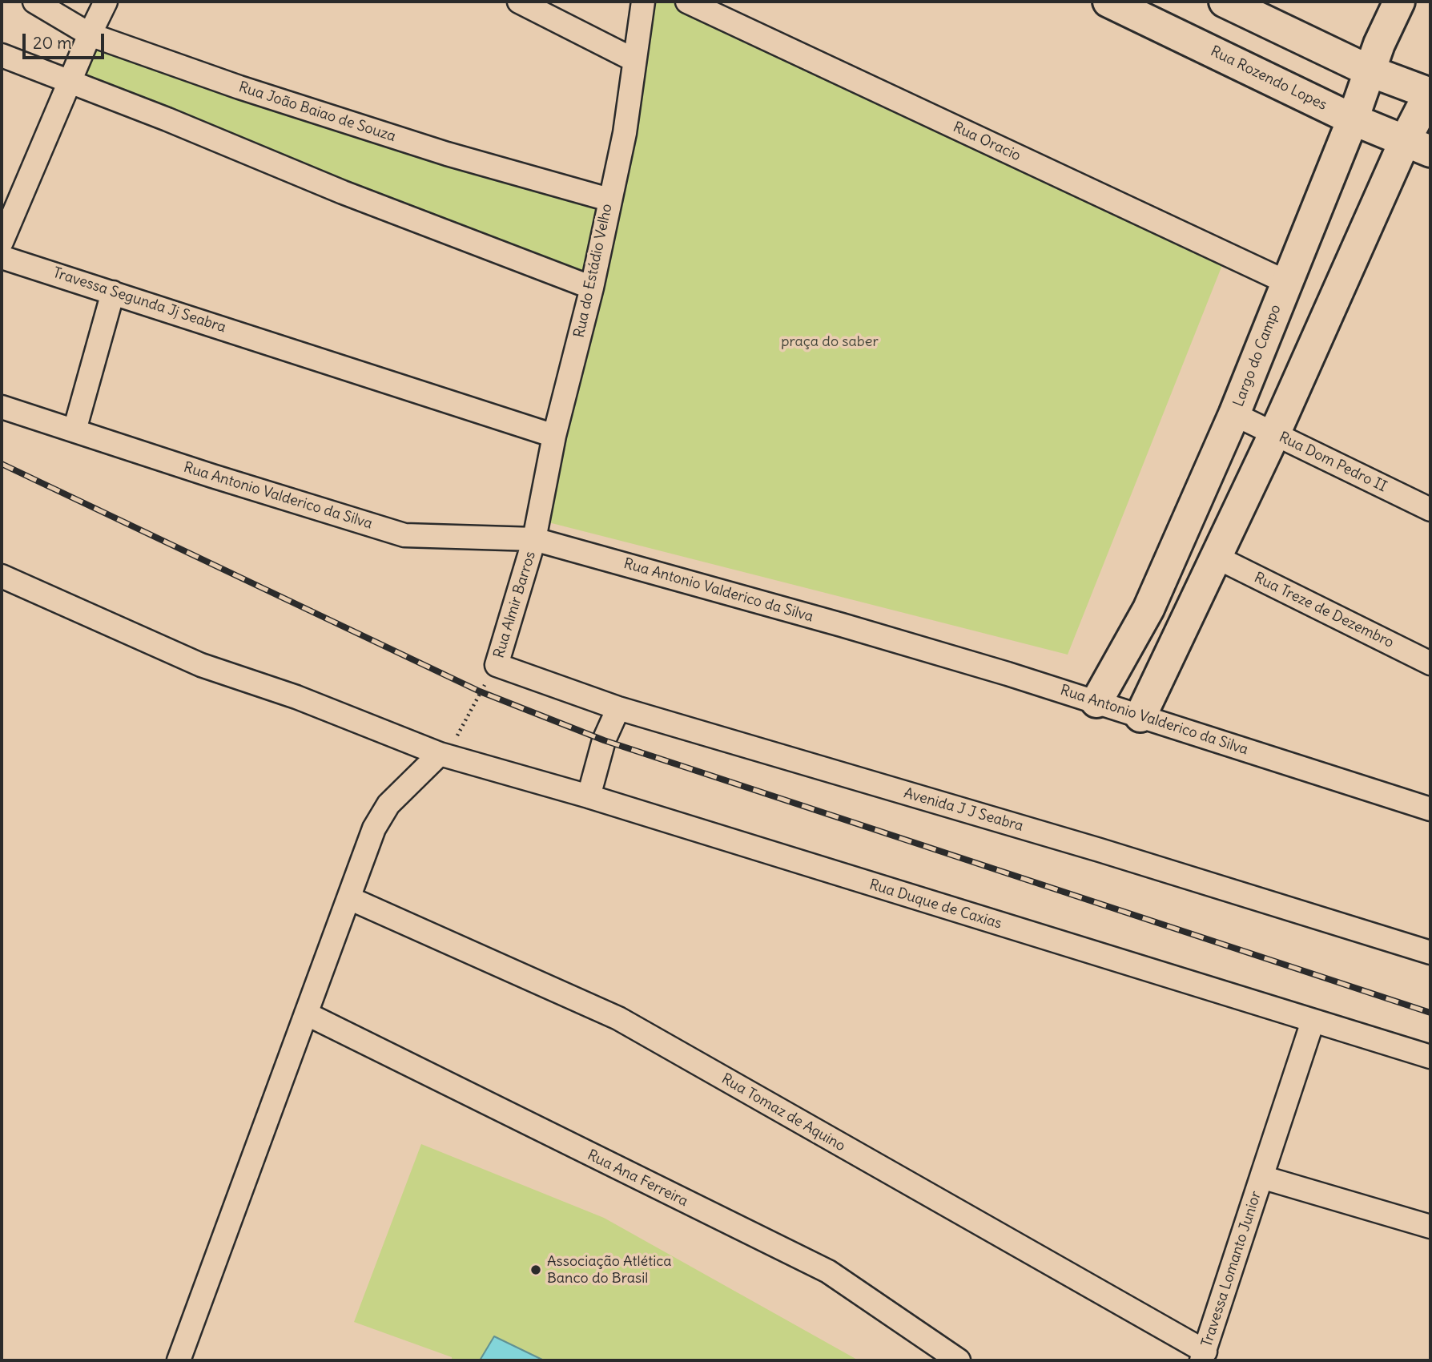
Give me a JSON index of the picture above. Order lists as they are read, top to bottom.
{
  "streets": {
    "street": [
      "Rua Rozendo Lopes",
      "Rua João Baiao de Souza",
      "Rua Oracio",
      "Rua do Estádio Velho",
      "Travessa Segunda Jj Seabra",
      "Largo do Campo",
      "Rua Dom Pedro II",
      "Rua Antonio Valderico da Silva",
      "Rua Almir Barros",
      "Rua Treze de Dezembro",
      "Avenida J J Seabra",
      "Rua Duque de Caxias",
      "Rua Tomaz de Aquino",
      "Rua Ana Ferreira",
      "Travessa Lomanto Junior"
    ]
  },
  "crossings": [
    ["Rua Rozendo Lopes", "Largo do Campo"],
    ["Rua João Baiao de Souza", "Rua do Estádio Velho"],
    ["Rua Oracio", "Largo do Campo"],
    ["Rua do Estádio Velho", "Travessa Segunda Jj Seabra"],
    ["Rua do Estádio Velho", "Rua Antonio Valderico da Silva"],
    ["Rua do Estádio Velho", "Rua Almir Barros"],
    ["Largo do Campo", "Rua Dom Pedro II"],
    ["Largo do Campo", "Rua Antonio Valderico da Silva"],
    ["Rua Antonio Valderico da Silva", "Rua Almir Barros"],
    ["Rua Almir Barros", "Avenida J J Seabra"],
    ["Rua Almir Barros", "Rua Duque de Caxias"],
    ["Rua Duque de Caxias", "Travessa Lomanto Junior"],
    ["Rua Tomaz de Aquino", "Travessa Lomanto Junior"]
  ],
  "parks": ["praça do saber"],
  "places": ["Associação Atlética Banco do Brasil"],
  "scale_bar": "20 m"
}
